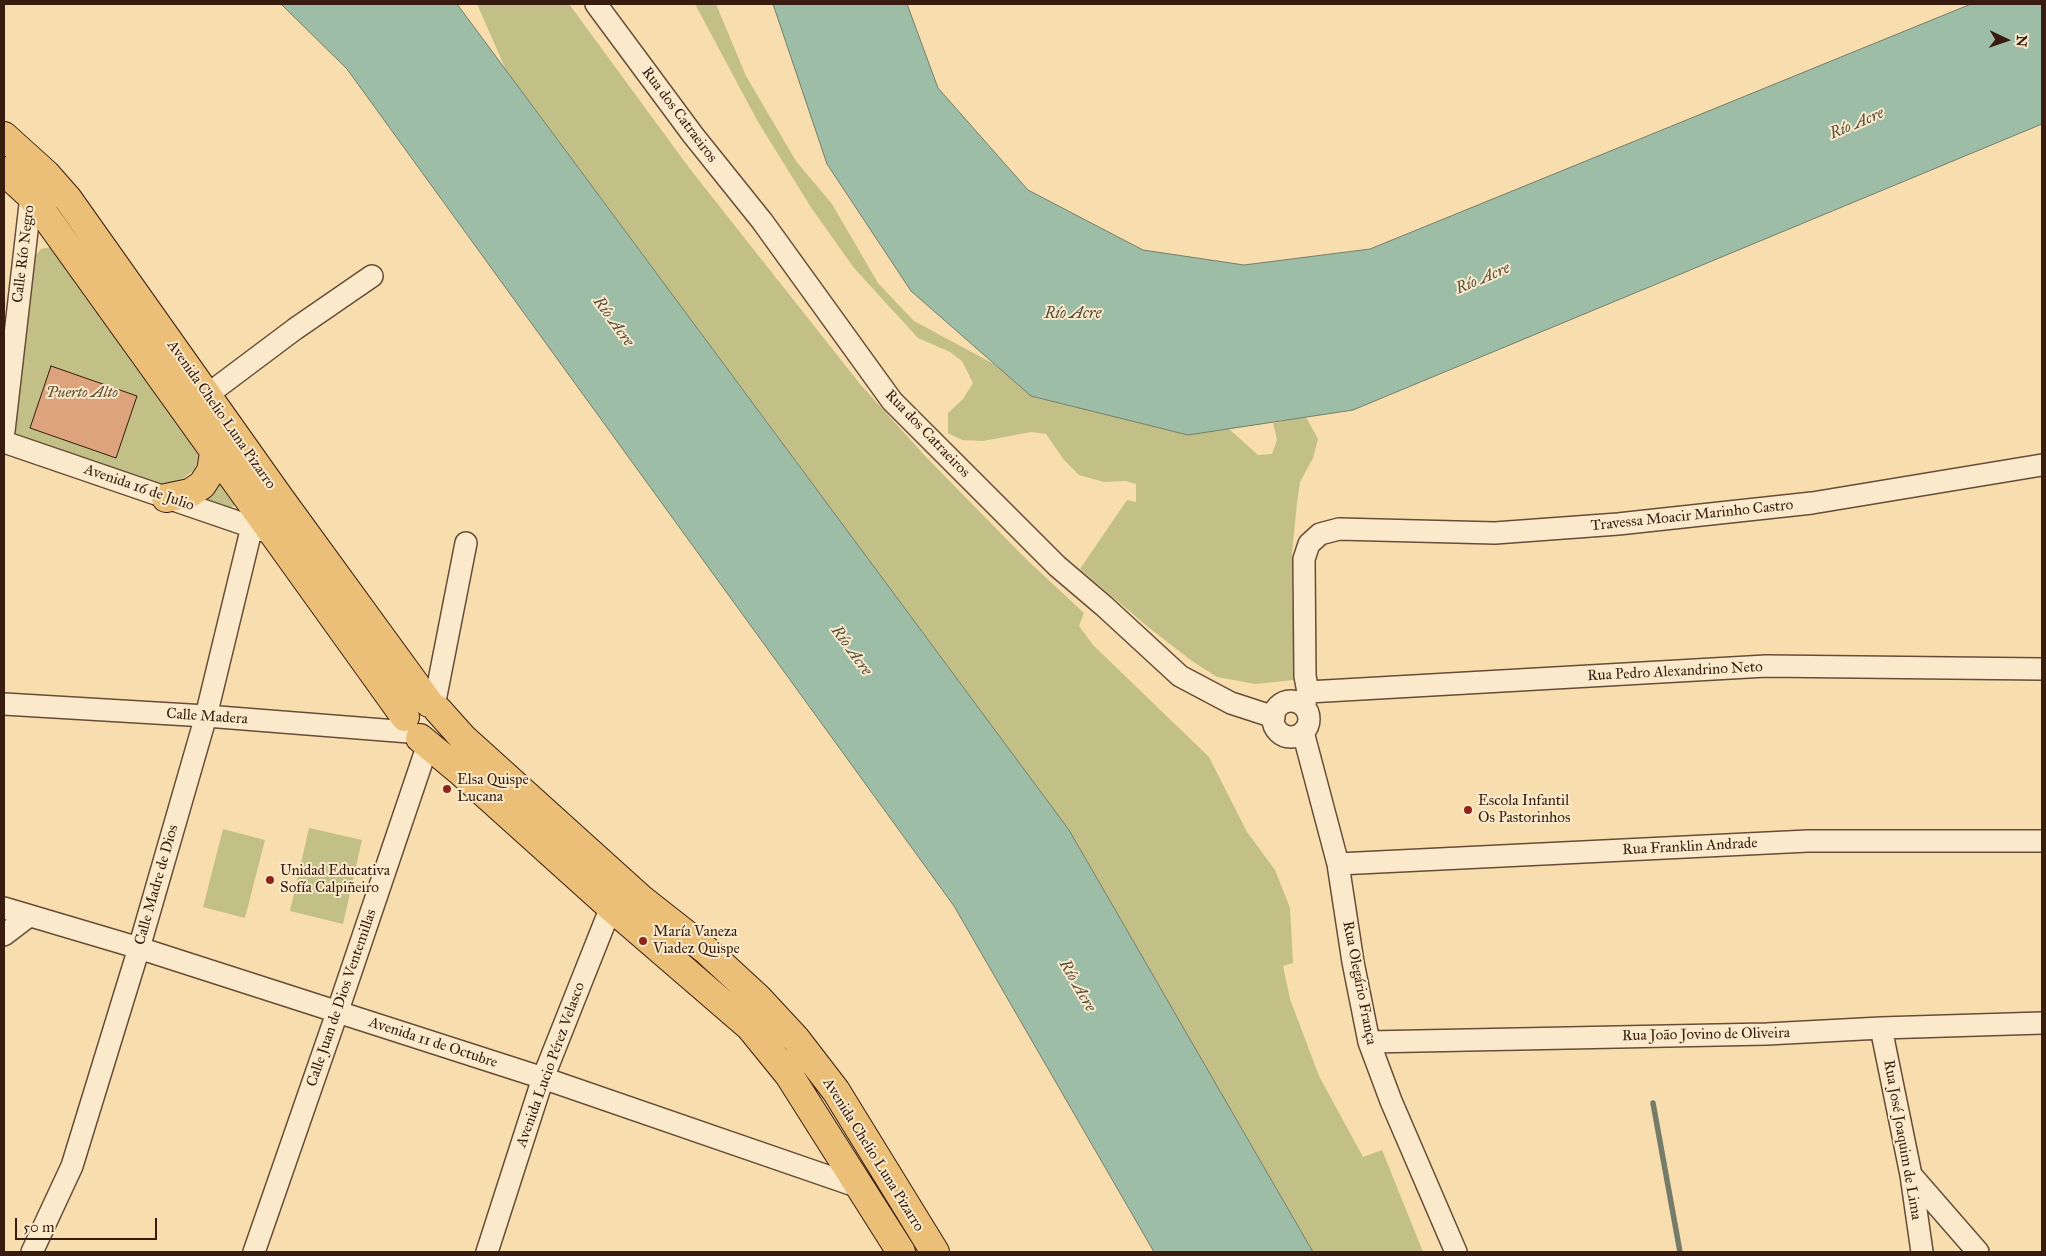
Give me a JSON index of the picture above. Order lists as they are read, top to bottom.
{
  "streets": {
    "main road": ["Avenida Chelio Luna Pizarro"],
    "street": [
      "Rua dos Catraeiros",
      "Calle Río Negro",
      "Avenida 16 de Julio",
      "Travessa Moacir Marinho Castro",
      "Rua Pedro Alexandrino Neto",
      "Calle Madera",
      "Rua Franklin Andrade",
      "Calle Madre de Dios",
      "Rua Olegário França",
      "Calle Juan de Dios Ventemillas",
      "Rua João Jovino de Oliveira",
      "Avenida 11 de Octubre",
      "Avenida Lucio Pérez Velasco",
      "Rua José Joaquim de Lima"
    ]
  },
  "crossings": [
    ["Rua dos Catraeiros", "Travessa Moacir Marinho Castro"],
    ["Rua dos Catraeiros", "Rua Pedro Alexandrino Neto"],
    ["Rua dos Catraeiros", "Rua Olegário França"],
    ["Calle Río Negro", "Avenida Chelio Luna Pizarro"],
    ["Avenida Chelio Luna Pizarro", "Avenida 16 de Julio"],
    ["Avenida Chelio Luna Pizarro", "Calle Madera"],
    ["Avenida Chelio Luna Pizarro", "Calle Madre de Dios"],
    ["Avenida Chelio Luna Pizarro", "Calle Juan de Dios Ventemillas"],
    ["Avenida Chelio Luna Pizarro", "Avenida 11 de Octubre"],
    ["Avenida Chelio Luna Pizarro", "Avenida Lucio Pérez Velasco"],
    ["Avenida 16 de Julio", "Calle Madre de Dios"],
    ["Travessa Moacir Marinho Castro", "Rua Pedro Alexandrino Neto"],
    ["Travessa Moacir Marinho Castro", "Rua Olegário França"],
    ["Rua Pedro Alexandrino Neto", "Rua Olegário França"],
    ["Calle Madera", "Calle Madre de Dios"],
    ["Calle Madera", "Calle Juan de Dios Ventemillas"],
    ["Rua Franklin Andrade", "Rua Olegário França"],
    ["Calle Madre de Dios", "Avenida 11 de Octubre"],
    ["Rua Olegário França", "Rua João Jovino de Oliveira"],
    ["Calle Juan de Dios Ventemillas", "Avenida 11 de Octubre"],
    ["Rua João Jovino de Oliveira", "Rua José Joaquim de Lima"],
    ["Avenida 11 de Octubre", "Avenida Lucio Pérez Velasco"]
  ],
  "water": ["Río Acre"],
  "parks": ["Puerto Alto"],
  "places": [
    "Elsa Quispe Lucana",
    "Escola Infantil Os Pastorinhos",
    "Unidad Educativa Sofía Calpiñeiro",
    "María Vaneza Viadez Quispe"
  ],
  "scale_bar": "50 m",
  "north": "right"
}
